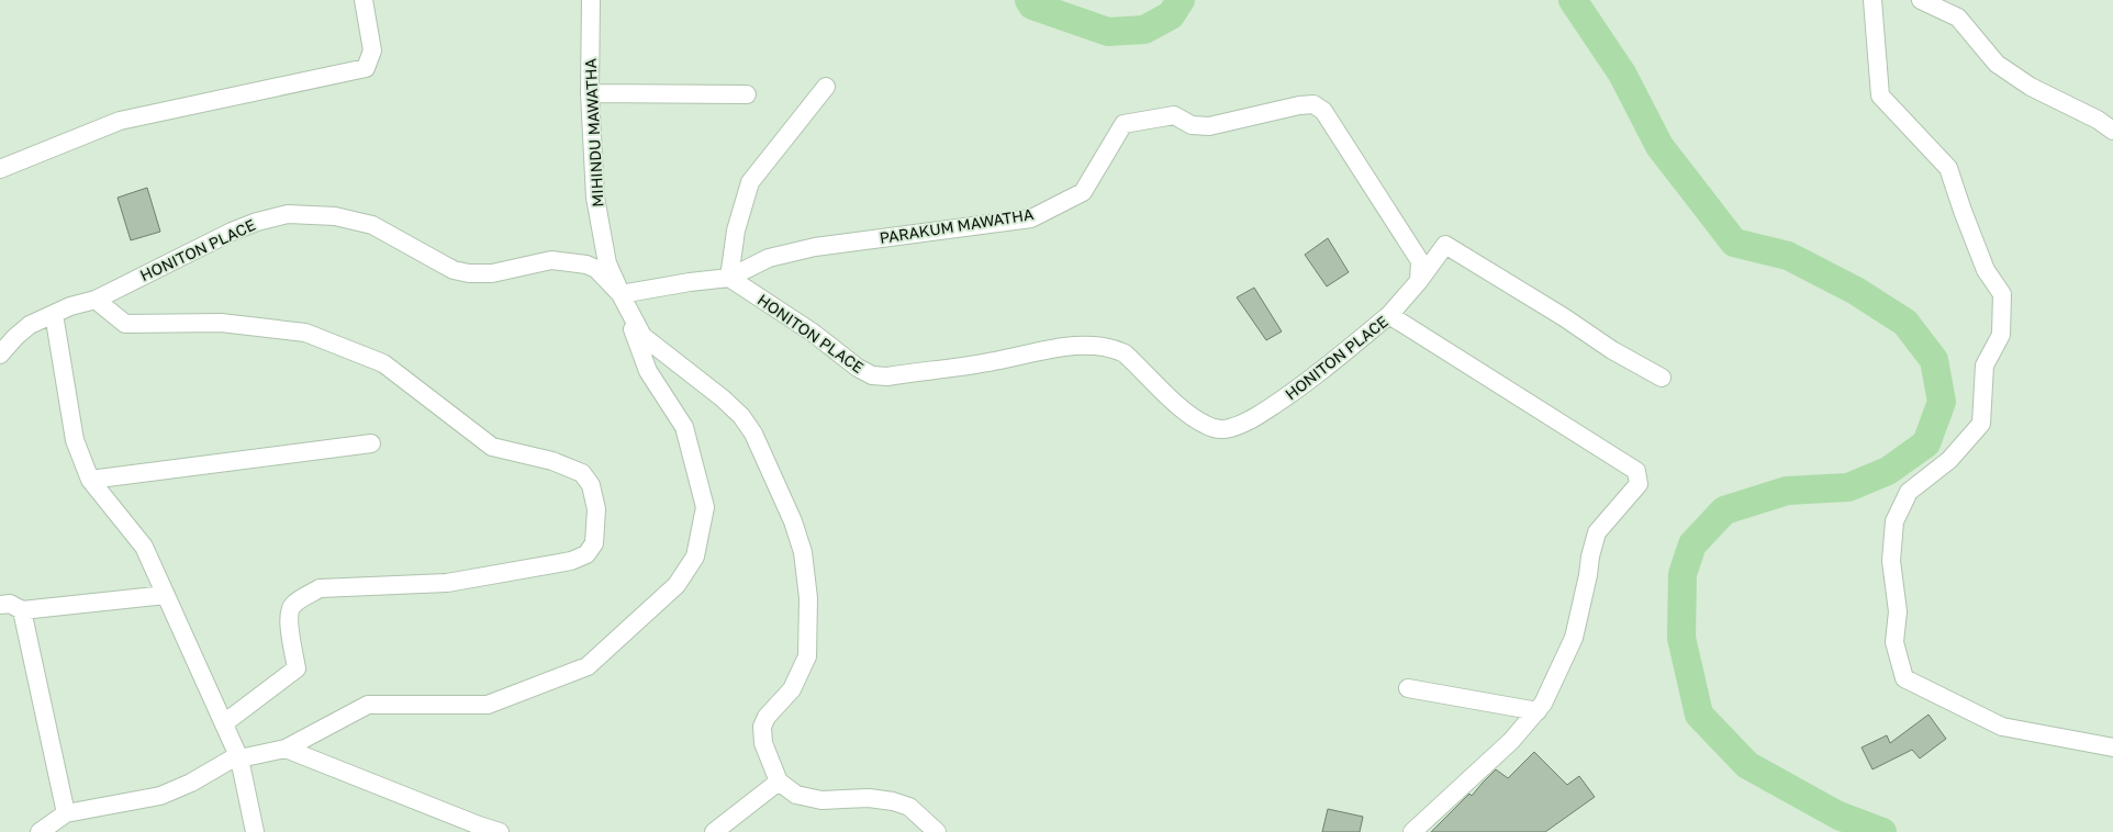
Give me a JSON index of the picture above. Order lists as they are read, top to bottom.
{
  "streets": {
    "street": ["MIHINDU MAWATHA", "PARAKUM MAWATHA", "HONITON PLACE"]
  },
  "crossings": [
    ["MIHINDU MAWATHA", "HONITON PLACE"],
    ["PARAKUM MAWATHA", "HONITON PLACE"]
  ]
}
